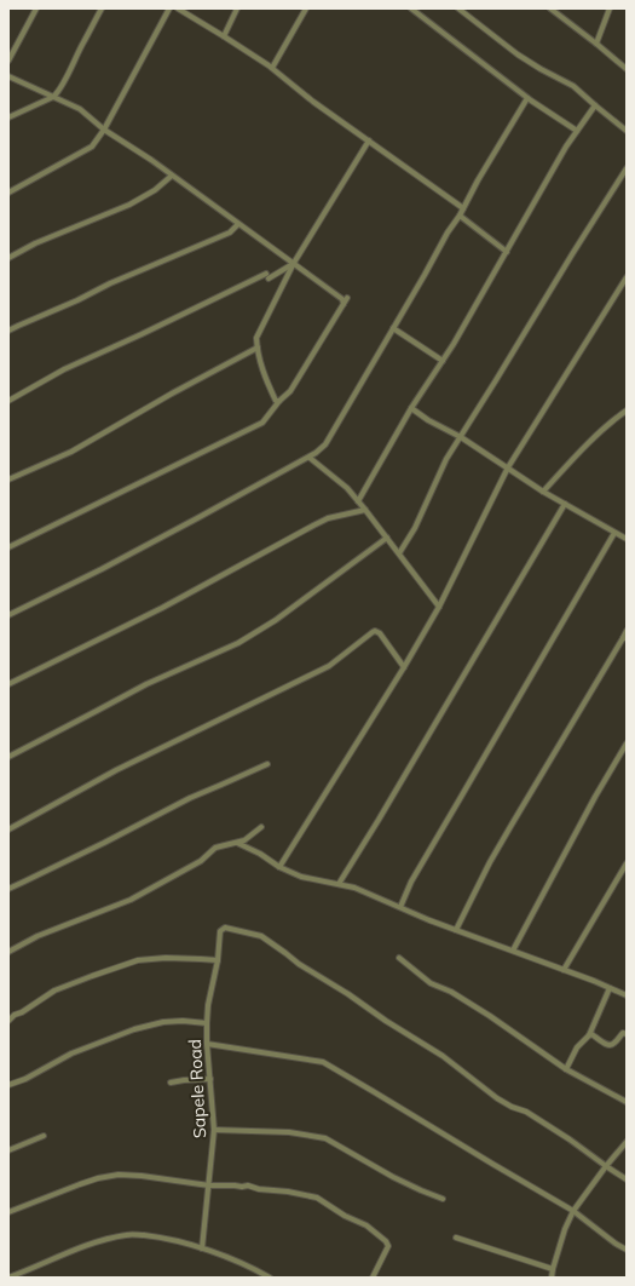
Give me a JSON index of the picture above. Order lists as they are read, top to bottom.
{
  "streets": {
    "street": ["Sapele Road"]
  }
}
